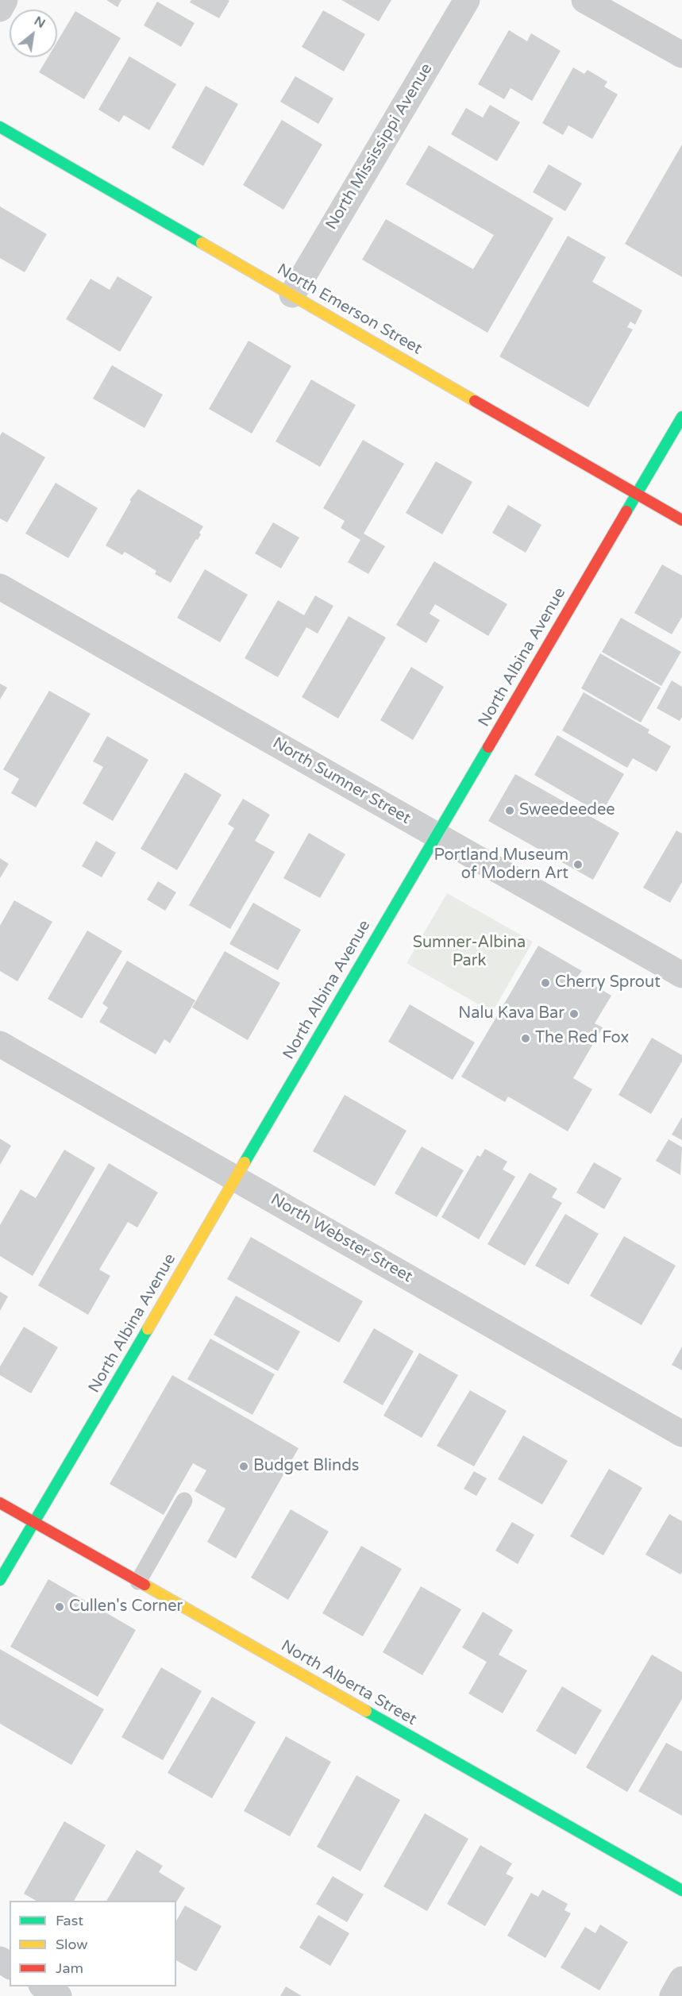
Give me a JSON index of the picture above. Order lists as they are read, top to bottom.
{
  "streets": {
    "street": [
      "North Mississippi Avenue",
      "North Emerson Street",
      "North Albina Avenue",
      "North Sumner Street",
      "North Webster Street",
      "North Alberta Street"
    ]
  },
  "crossings": [
    ["North Mississippi Avenue", "North Emerson Street"],
    ["North Emerson Street", "North Albina Avenue"],
    ["North Albina Avenue", "North Sumner Street"],
    ["North Albina Avenue", "North Webster Street"],
    ["North Albina Avenue", "North Alberta Street"]
  ],
  "parks": ["Sumner-Albina Park"],
  "places": [
    "Sweedeedee",
    "Portland Museum of Modern Art",
    "Cherry Sprout",
    "Nalu Kava Bar",
    "The Red Fox",
    "Budget Blinds",
    "Cullen's Corner"
  ],
  "legend": ["Fast", "Slow", "Jam"],
  "north": "top right"
}
